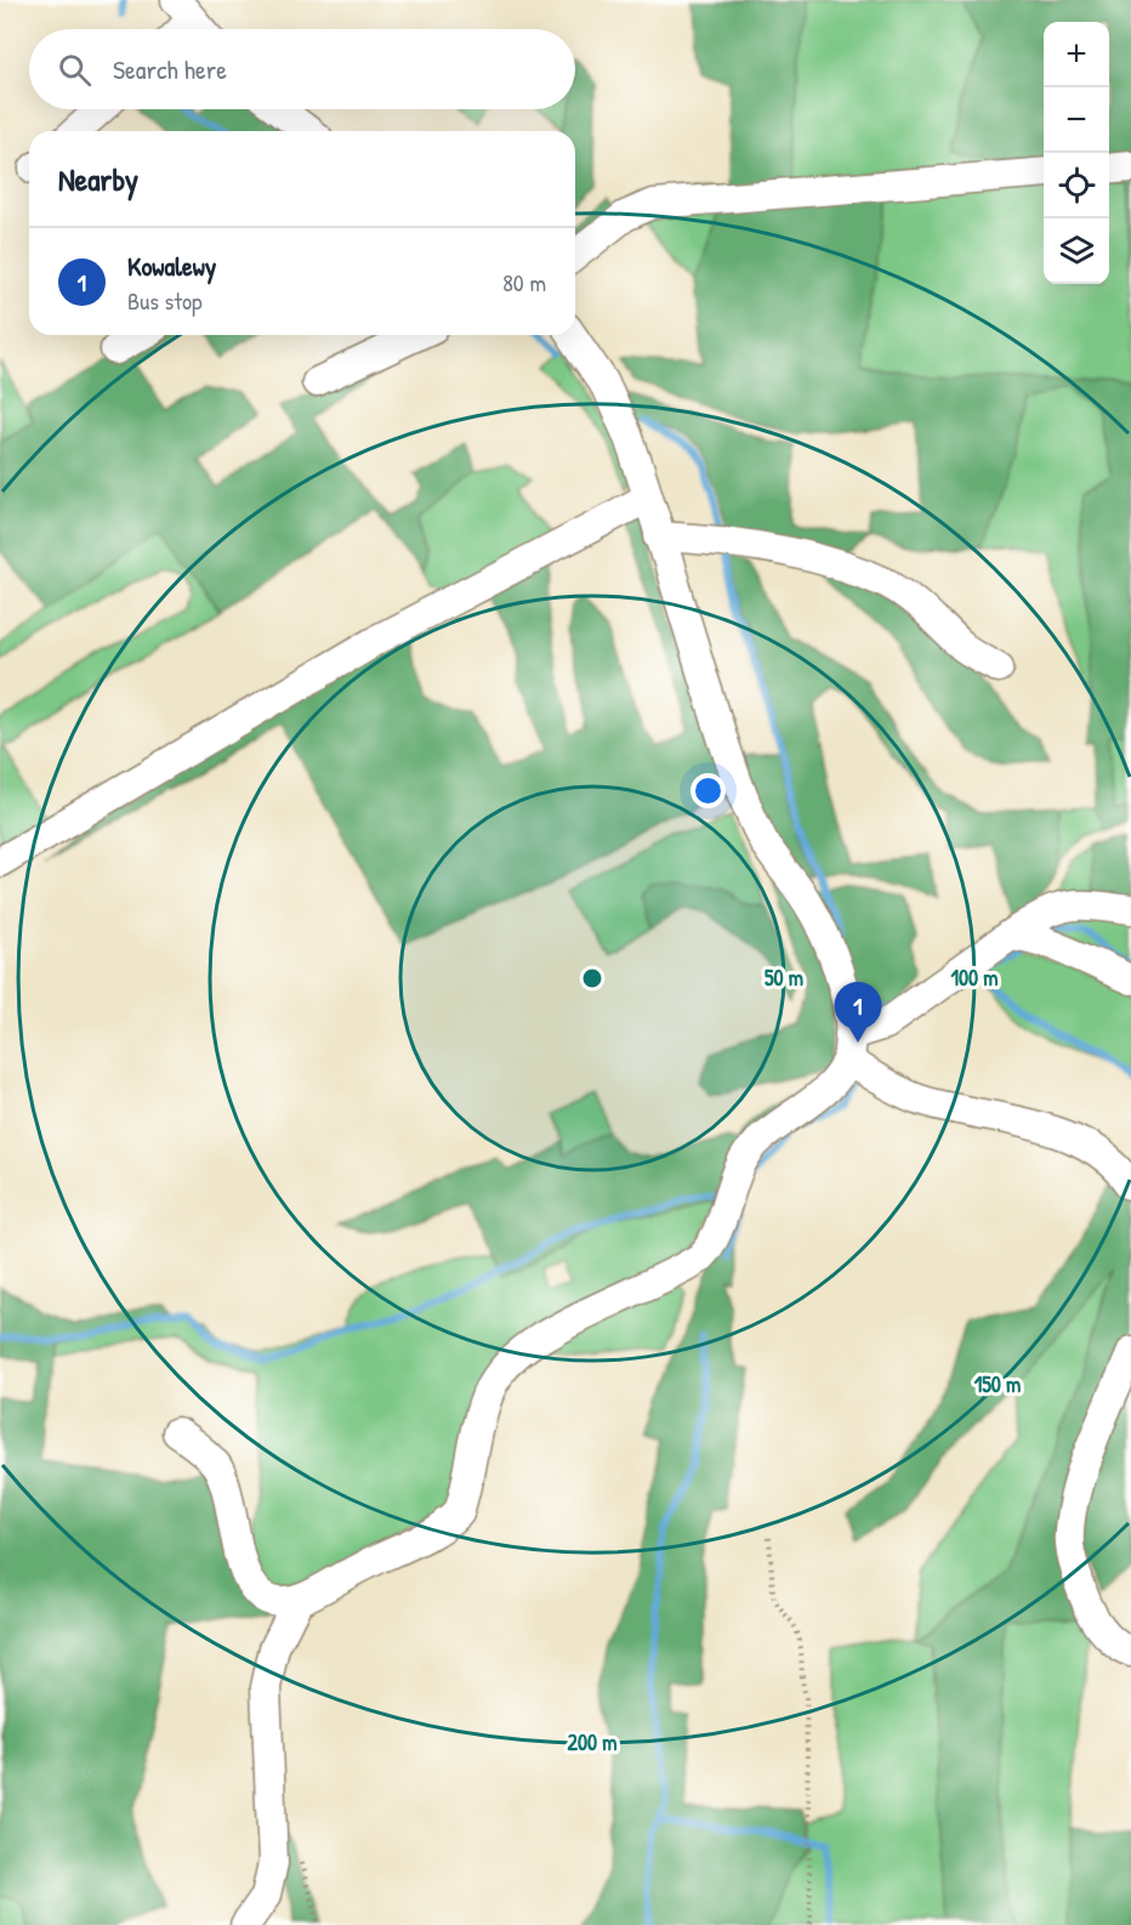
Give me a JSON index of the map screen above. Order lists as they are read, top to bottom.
{
  "page": {
    "map_buttons": ["+", "−"],
    "search": "Search here",
    "heading": "Nearby",
    "list": [
      {
        "mark": "1",
        "name": "Kowalewy",
        "note": "Bus stop",
        "value": "80 m"
      }
    ],
    "pins": "1"
  },
  "rings": [
    "50 m",
    "100 m",
    "150 m",
    "200 m"
  ]
}
